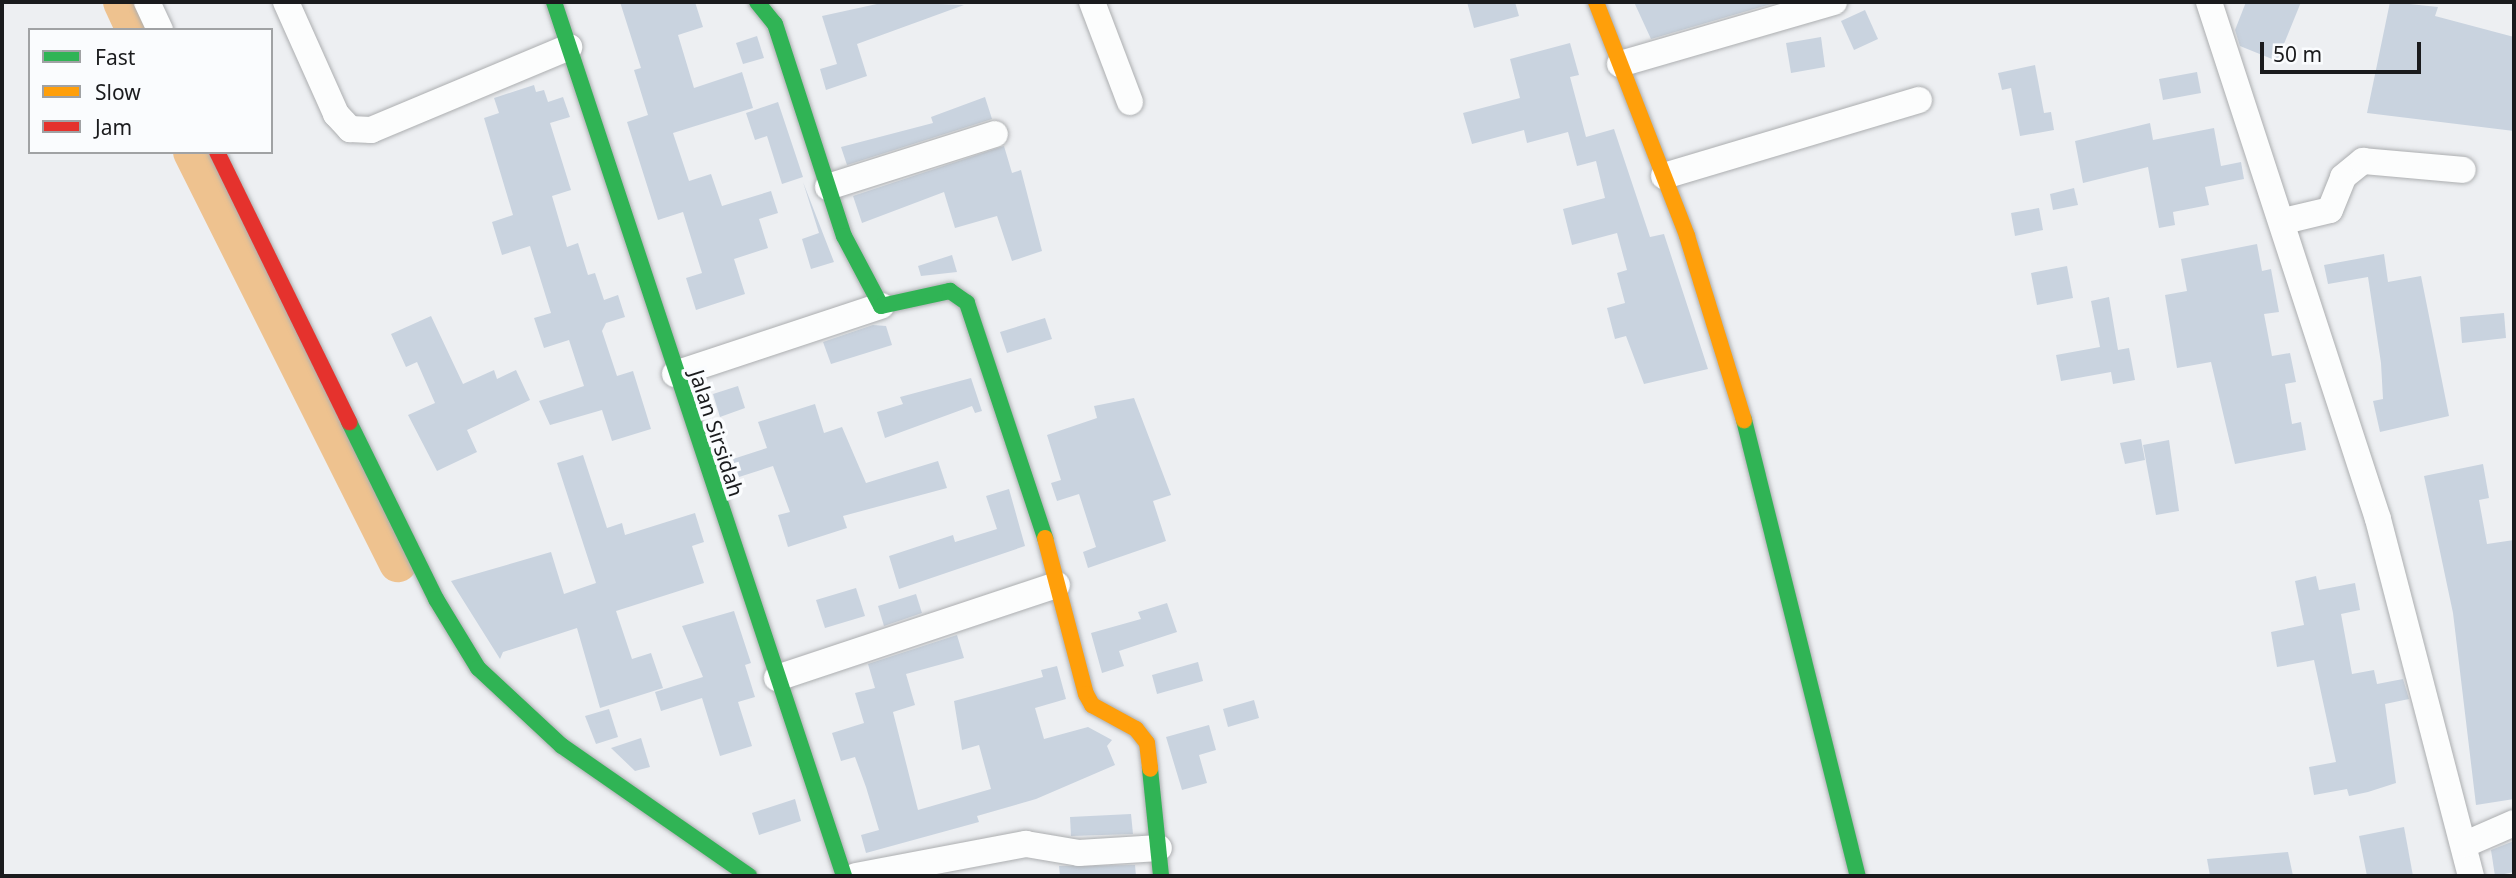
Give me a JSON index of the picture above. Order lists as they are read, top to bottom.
{
  "streets": {
    "street": ["Jalan Sirsidah"]
  },
  "legend": ["Fast", "Slow", "Jam"],
  "scale_bar": "50 m"
}
